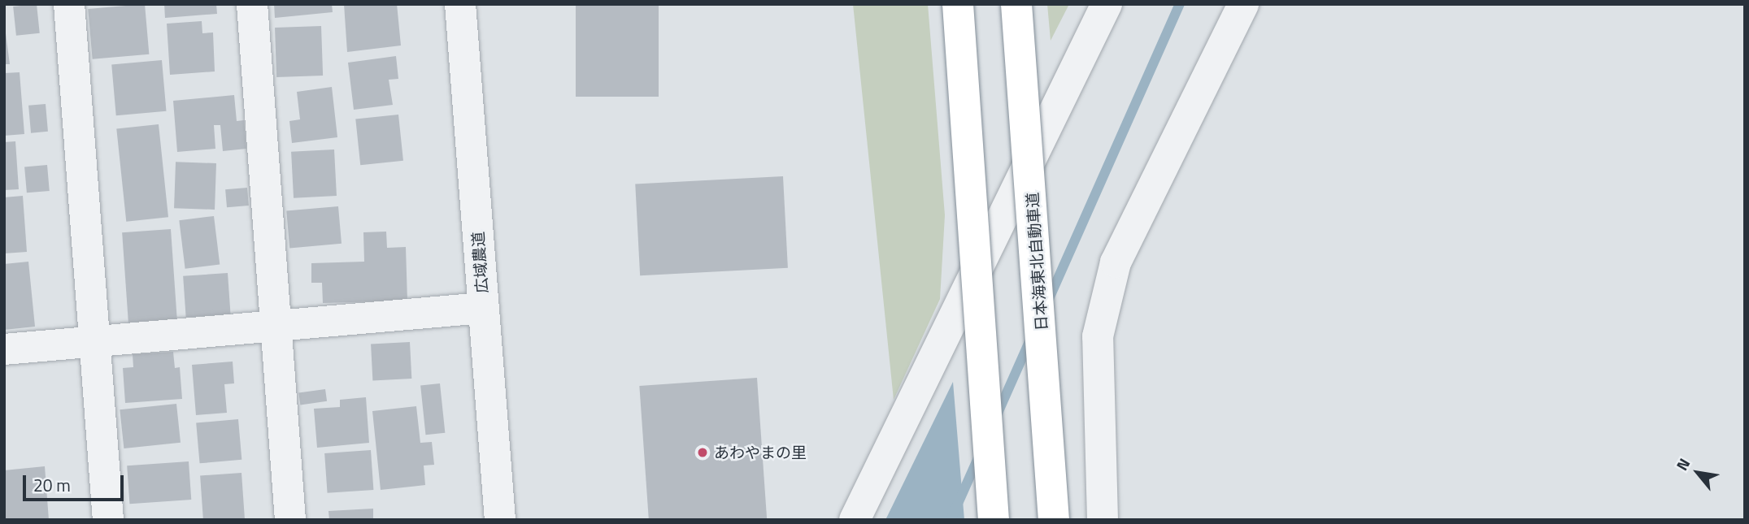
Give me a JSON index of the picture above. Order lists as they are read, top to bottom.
{
  "streets": {
    "highway": ["日本海東北自動車道"],
    "street": ["広域農道"]
  },
  "places": ["あわやまの里"],
  "scale_bar": "20 m",
  "north": "top left"
}
